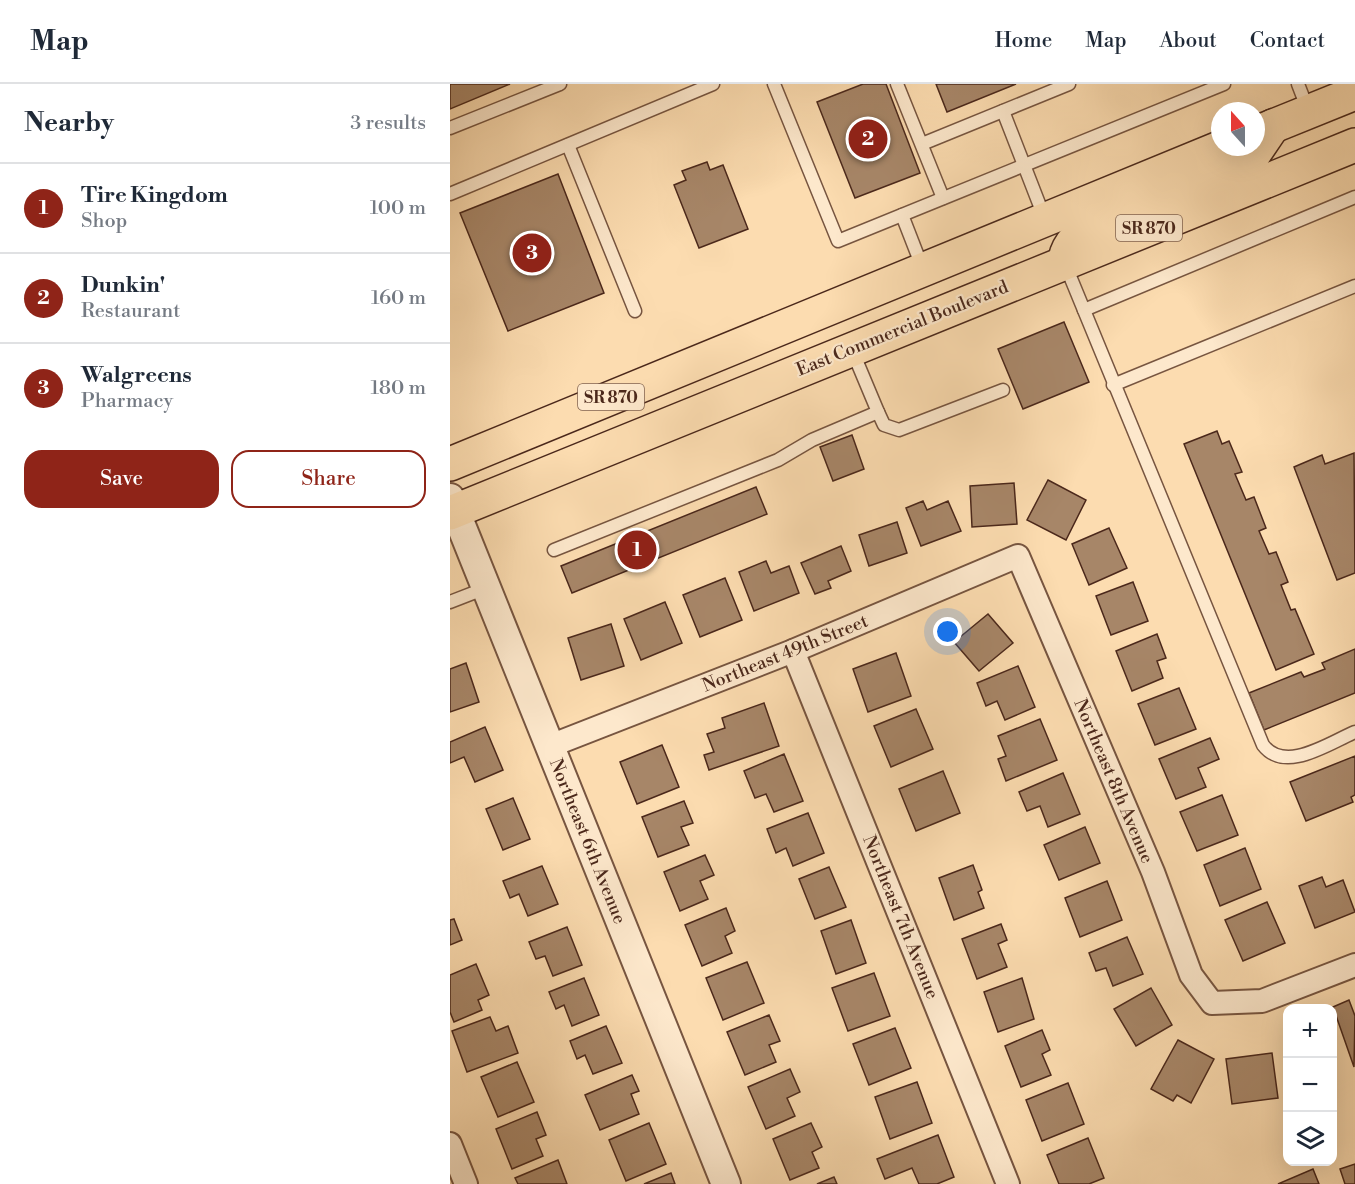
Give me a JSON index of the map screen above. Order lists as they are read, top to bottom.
{
  "streets": {
    "main road": ["SR 870", "East Commercial Boulevard"],
    "street": [
      "Northeast 49th Street",
      "Northeast 8th Avenue",
      "Northeast 6th Avenue",
      "Northeast 7th Avenue"
    ]
  },
  "crossings": [
    ["East Commercial Boulevard", "Northeast 6th Avenue"],
    ["Northeast 49th Street", "Northeast 8th Avenue"],
    ["Northeast 49th Street", "Northeast 6th Avenue"],
    ["Northeast 49th Street", "Northeast 7th Avenue"]
  ],
  "north": "top",
  "page": {
    "header": "Map",
    "nav": [
      "Home",
      "Map",
      "About",
      "Contact"
    ],
    "heading": ["Nearby", "3 results"],
    "pins": ["2", "3", "1"],
    "list": [
      {
        "mark": "1",
        "name": "Tire Kingdom",
        "note": "Shop",
        "value": "100 m"
      },
      {
        "mark": "2",
        "name": "Dunkin'",
        "note": "Restaurant",
        "value": "160 m"
      },
      {
        "mark": "3",
        "name": "Walgreens",
        "note": "Pharmacy",
        "value": "180 m"
      }
    ],
    "buttons": ["Save", "Share"],
    "map_buttons": ["+", "−"]
  }
}
